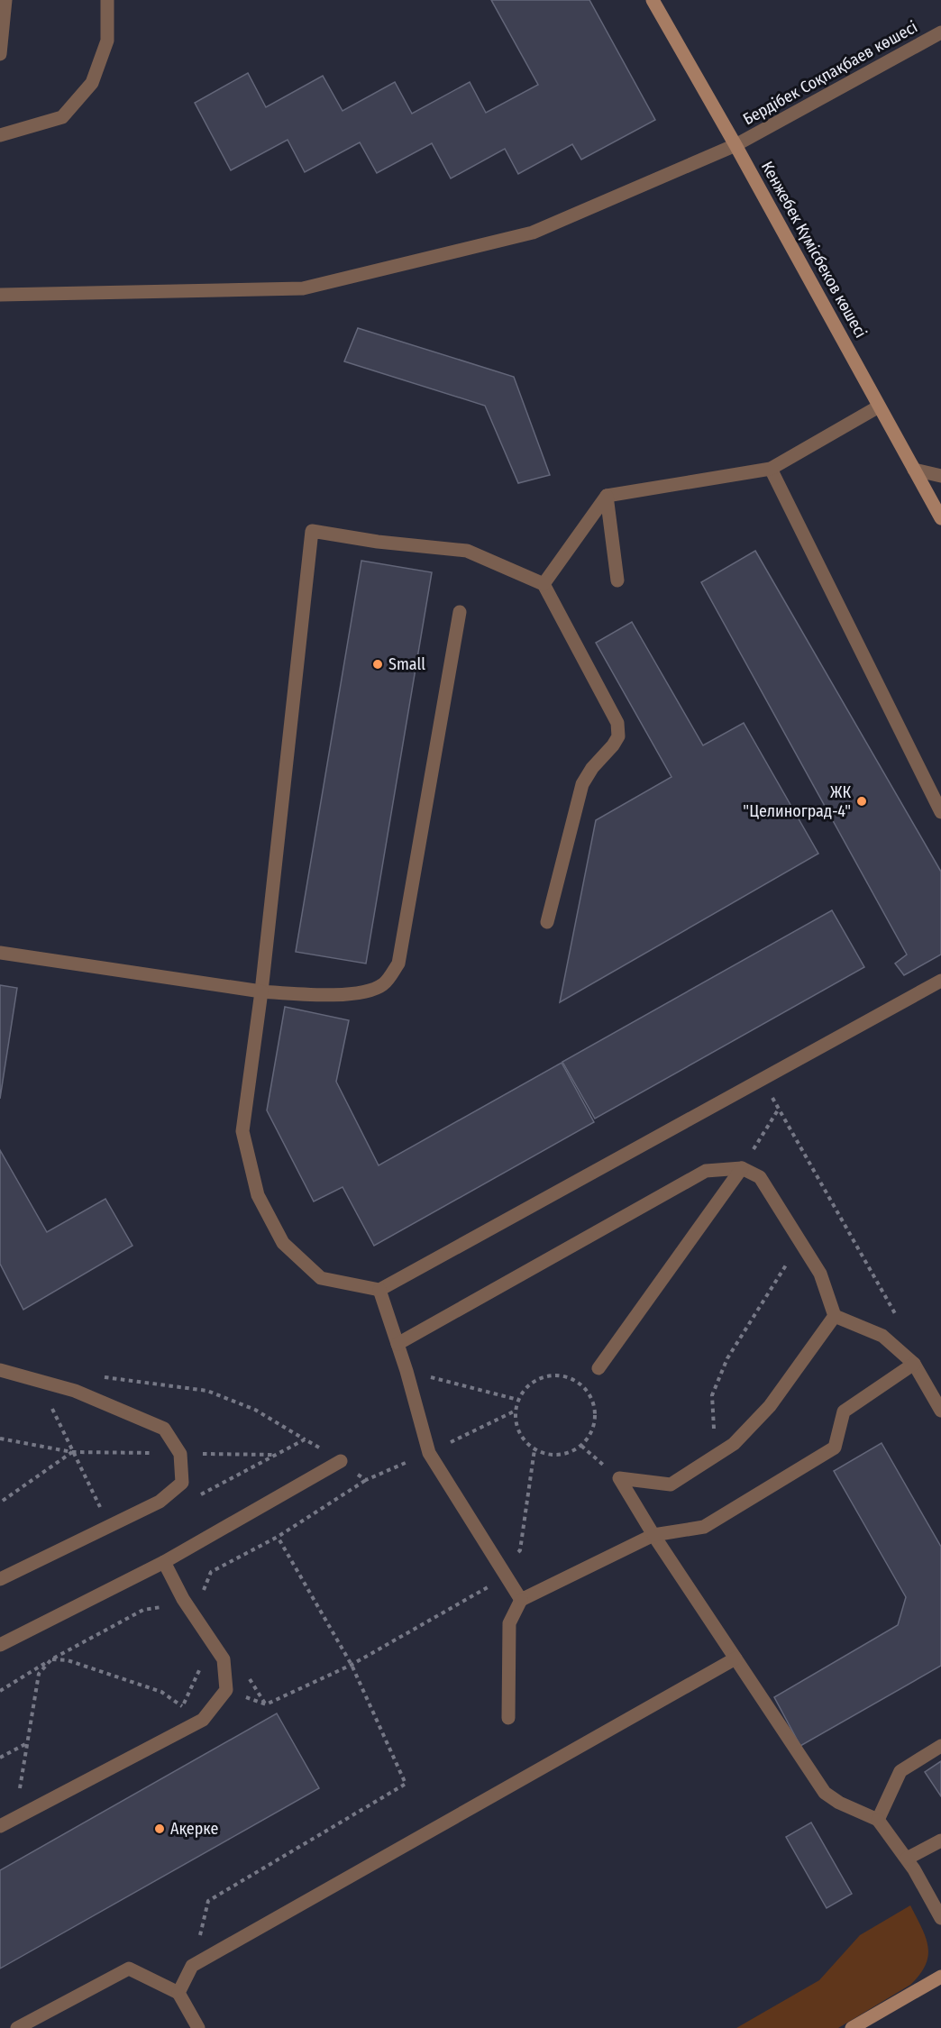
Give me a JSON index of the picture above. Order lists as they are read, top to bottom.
{
  "streets": {
    "street": ["Бердібек Соқпақбаев көшесі", "Кенжебек Күмісбеков көшесі"]
  },
  "crossings": [
    ["Бердібек Соқпақбаев көшесі", "Кенжебек Күмісбеков көшесі"]
  ],
  "places": ["Small", "ЖК \"Целиноград-4\"", "Ақерке"]
}
